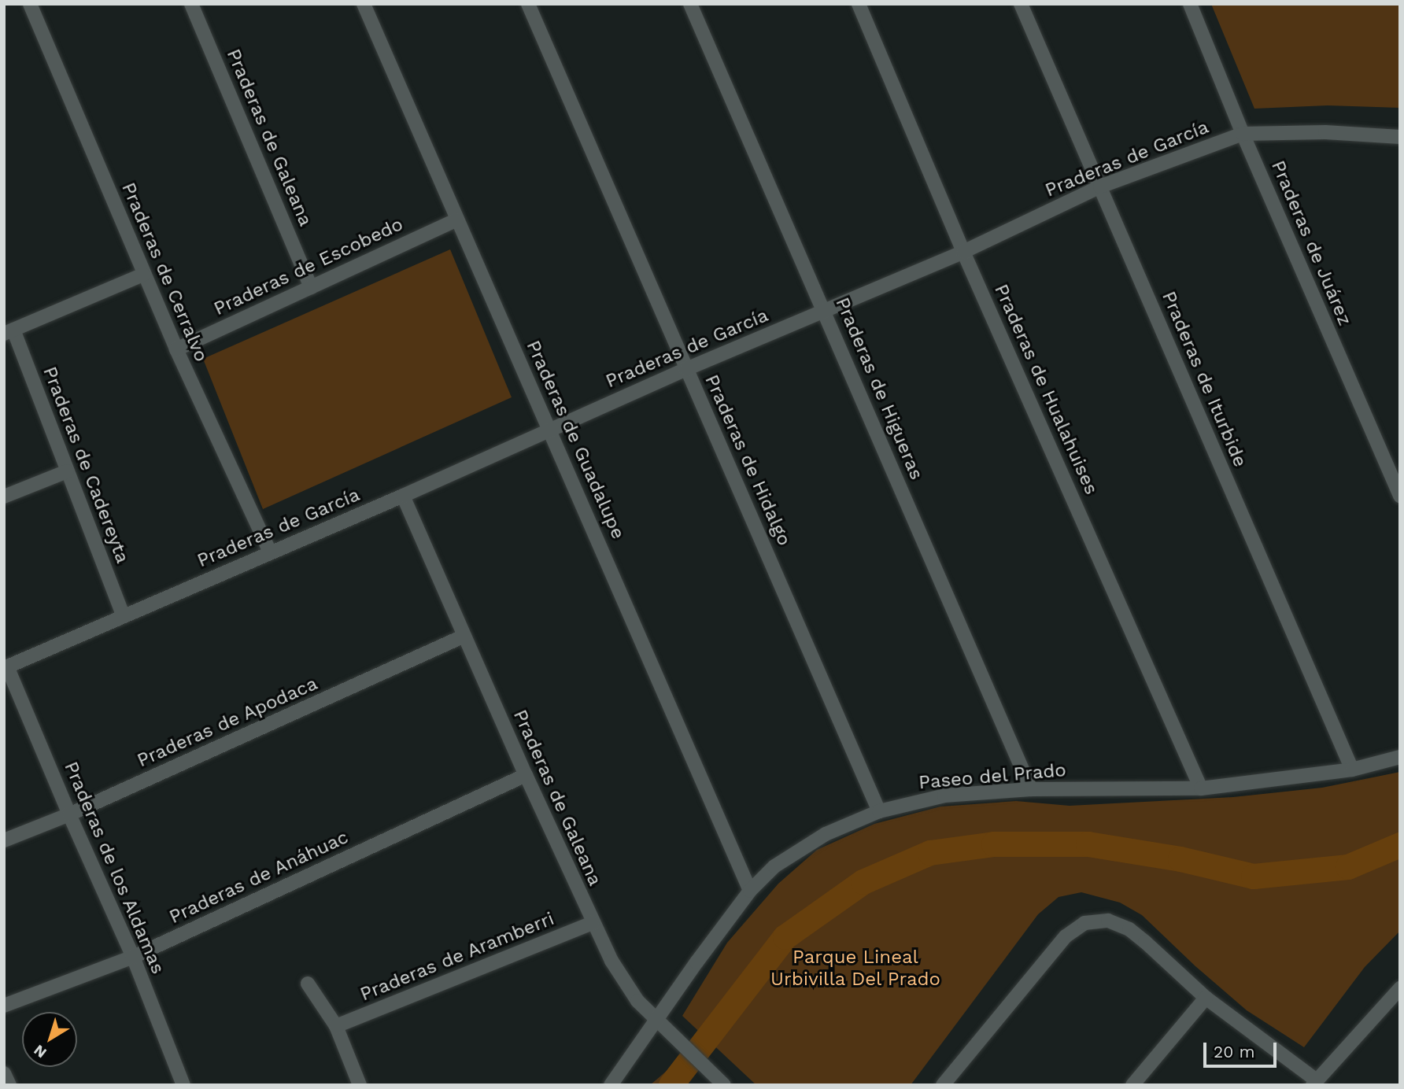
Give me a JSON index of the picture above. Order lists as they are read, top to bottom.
{
  "streets": {
    "street": [
      "Praderas de Galeana",
      "Praderas de García",
      "Praderas de Juárez",
      "Praderas de Escobedo",
      "Praderas de Cerralvo",
      "Praderas de Iturbide",
      "Praderas de Higueras",
      "Praderas de Hualahuises",
      "Praderas de Guadalupe",
      "Praderas de Hidalgo",
      "Praderas de Cadereyta",
      "Praderas de Apodaca",
      "Paseo del Prado",
      "Praderas de los Aldamas",
      "Praderas de Anáhuac",
      "Praderas de Aramberri"
    ]
  },
  "crossings": [
    ["Praderas de Galeana", "Praderas de García"],
    ["Praderas de Galeana", "Praderas de Escobedo"],
    ["Praderas de Galeana", "Praderas de Apodaca"],
    ["Praderas de Galeana", "Paseo del Prado"],
    ["Praderas de Galeana", "Praderas de Anáhuac"],
    ["Praderas de Galeana", "Praderas de Aramberri"],
    ["Praderas de García", "Praderas de Juárez"],
    ["Praderas de García", "Praderas de Cerralvo"],
    ["Praderas de García", "Praderas de Iturbide"],
    ["Praderas de García", "Praderas de Higueras"],
    ["Praderas de García", "Praderas de Hualahuises"],
    ["Praderas de García", "Praderas de Guadalupe"],
    ["Praderas de García", "Praderas de Hidalgo"],
    ["Praderas de García", "Praderas de Cadereyta"],
    ["Praderas de García", "Praderas de los Aldamas"],
    ["Praderas de Escobedo", "Praderas de Cerralvo"],
    ["Praderas de Escobedo", "Praderas de Guadalupe"],
    ["Praderas de Iturbide", "Paseo del Prado"],
    ["Praderas de Higueras", "Paseo del Prado"],
    ["Praderas de Hualahuises", "Paseo del Prado"],
    ["Praderas de Guadalupe", "Paseo del Prado"],
    ["Praderas de Hidalgo", "Paseo del Prado"],
    ["Praderas de Apodaca", "Praderas de los Aldamas"],
    ["Praderas de los Aldamas", "Praderas de Anáhuac"]
  ],
  "parks": ["Parque Lineal Urbivilla Del Prado"],
  "scale_bar": "20 m",
  "north": "bottom left"
}
